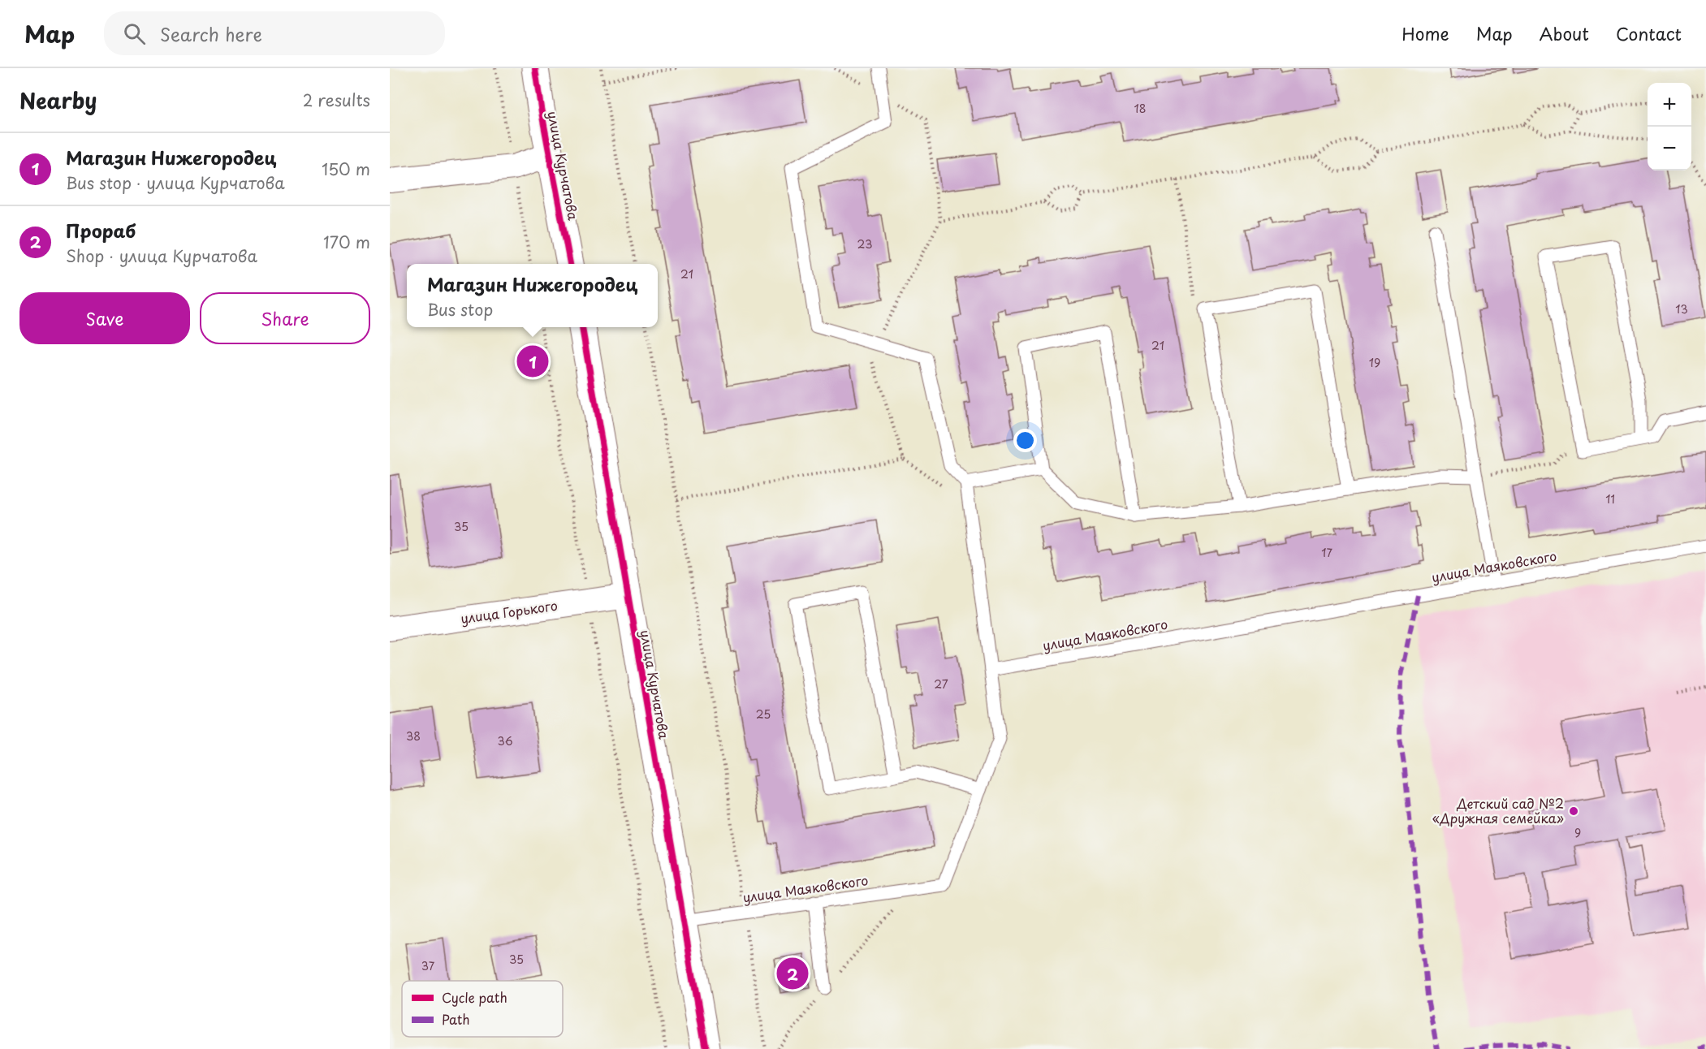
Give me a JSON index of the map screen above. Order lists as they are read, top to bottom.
{
  "streets": {
    "street": ["улица Курчатова", "улица Горького"],
    "lane": ["улица Маяковского"]
  },
  "crossings": [
    ["улица Курчатова", "улица Маяковского"],
    ["улица Курчатова", "улица Горького"]
  ],
  "places": ["Детский сад №2 «Дружная семейка»"],
  "house_numbers": [
    "18",
    "23",
    "21",
    "13",
    "21",
    "19",
    "11",
    "35",
    "17",
    "27",
    "25",
    "38",
    "36",
    "9",
    "35",
    "37"
  ],
  "legend": ["Cycle path", "Path"],
  "page": {
    "header": "Map",
    "search": "Search here",
    "nav": [
      "Home",
      "Map",
      "About",
      "Contact"
    ],
    "heading": ["Nearby", "2 results"],
    "map_buttons": ["+", "−"],
    "list": [
      {
        "mark": "1",
        "name": "Магазин Нижегородец",
        "note": "Bus stop · улица Курчатова",
        "value": "150 m"
      },
      {
        "mark": "2",
        "name": "Прораб",
        "note": "Shop · улица Курчатова",
        "value": "170 m"
      }
    ],
    "popup": ["Магазин Нижегородец", "Bus stop"],
    "buttons": ["Save", "Share"],
    "pins": ["1", "2"]
  }
}
